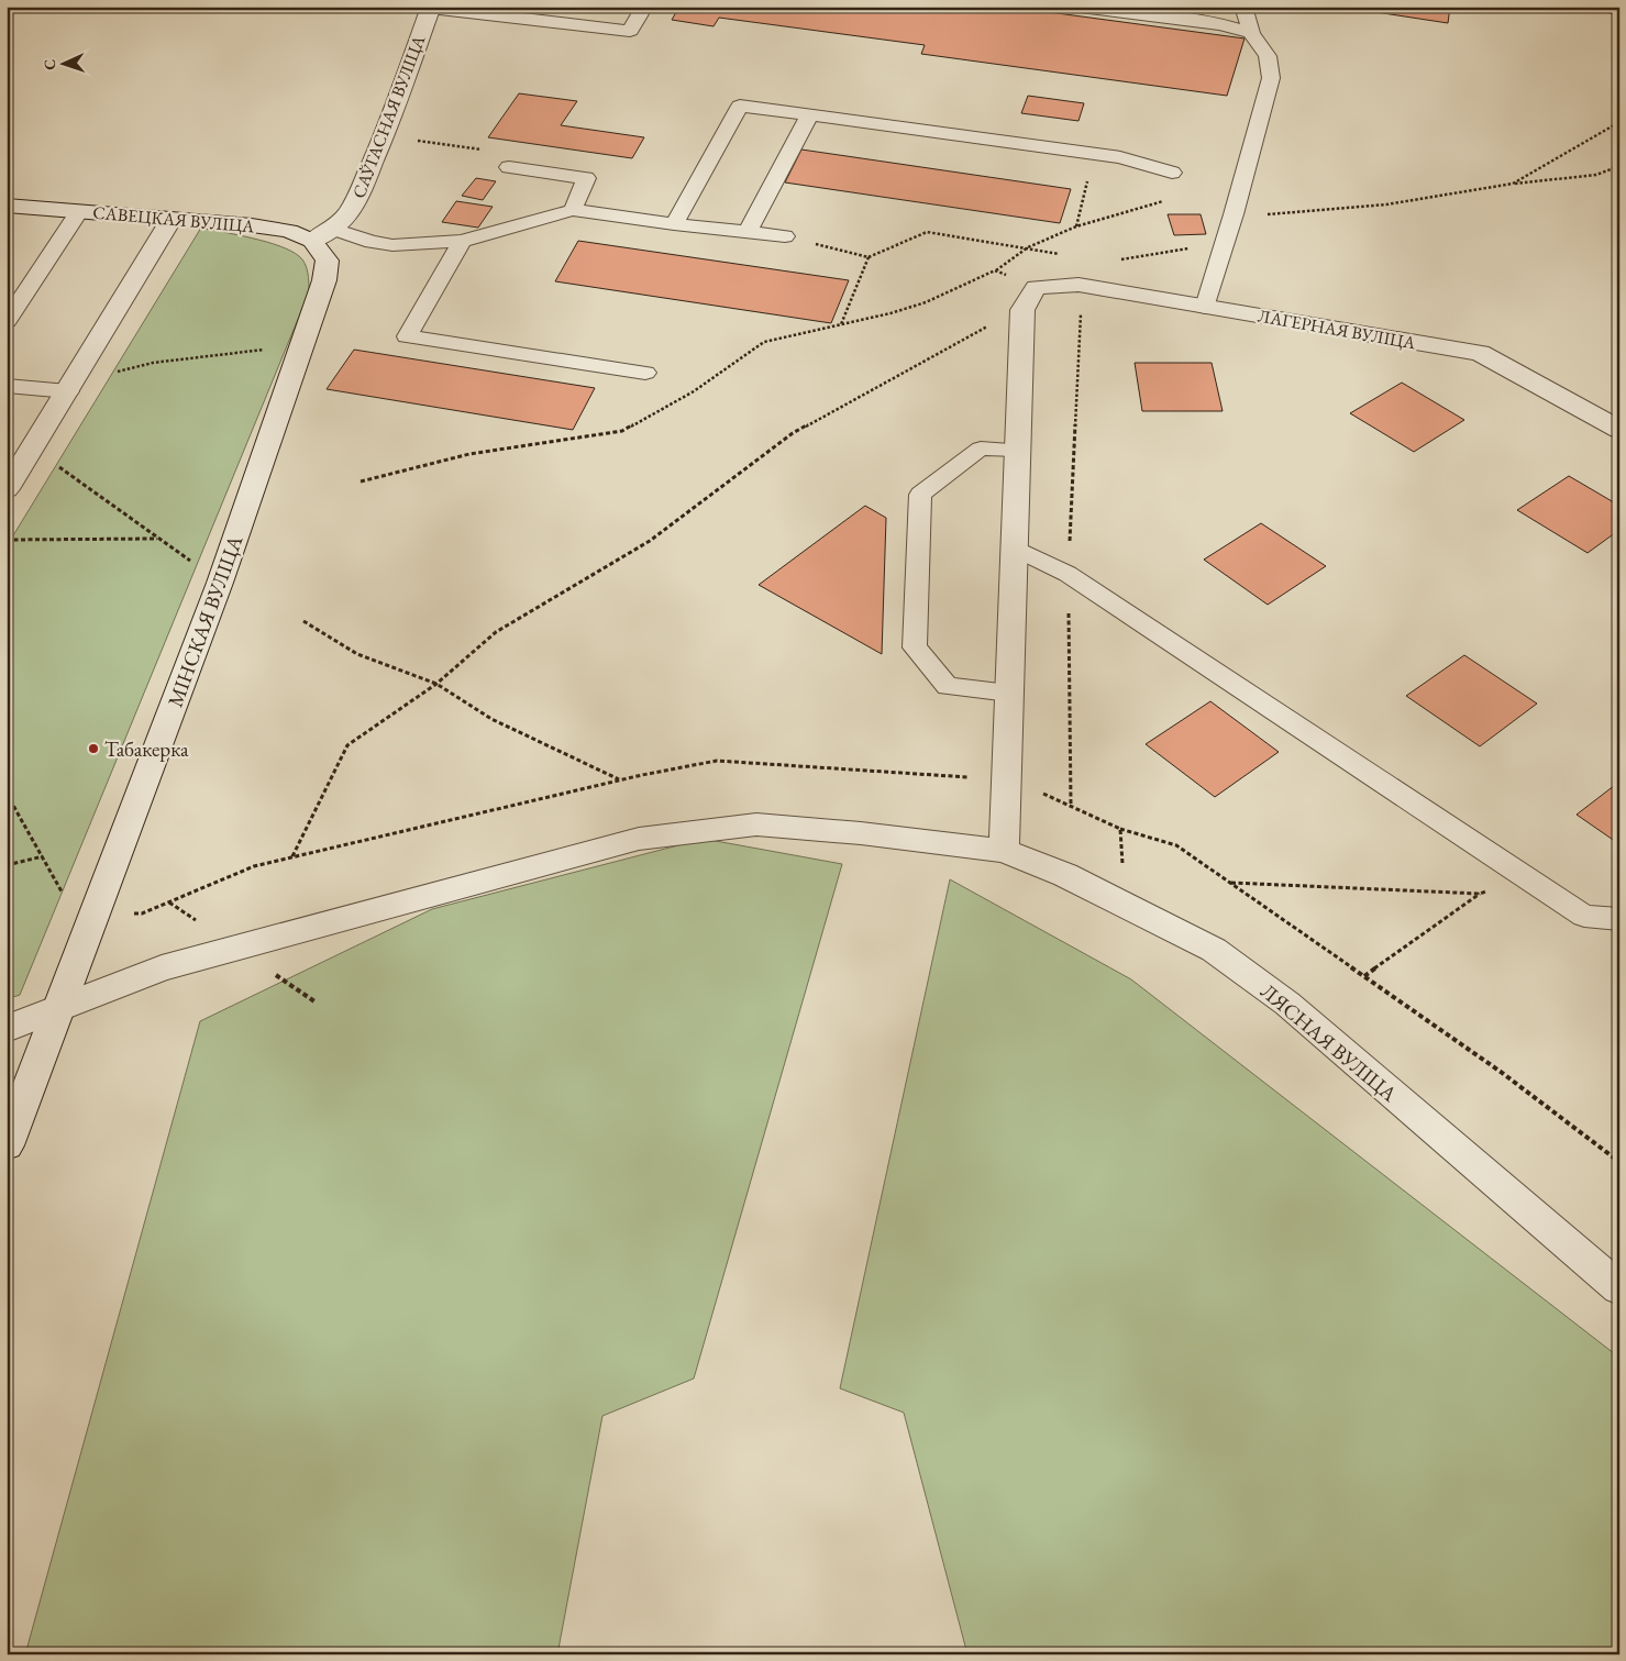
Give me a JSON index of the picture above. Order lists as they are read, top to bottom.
{
  "streets": {
    "street": [
      "САЎГАСНАЯ ВУЛІЦА",
      "САВЕЦКАЯ ВУЛІЦА",
      "ЛАГЕРНАЯ ВУЛІЦА",
      "МІНСКАЯ ВУЛІЦА",
      "ЛЯСНАЯ ВУЛІЦА"
    ]
  },
  "crossings": [
    ["САЎГАСНАЯ ВУЛІЦА", "САВЕЦКАЯ ВУЛІЦА"],
    ["САЎГАСНАЯ ВУЛІЦА", "МІНСКАЯ ВУЛІЦА"],
    ["САВЕЦКАЯ ВУЛІЦА", "МІНСКАЯ ВУЛІЦА"],
    ["МІНСКАЯ ВУЛІЦА", "ЛЯСНАЯ ВУЛІЦА"]
  ],
  "places": ["Табакерка"],
  "north": "left"
}
